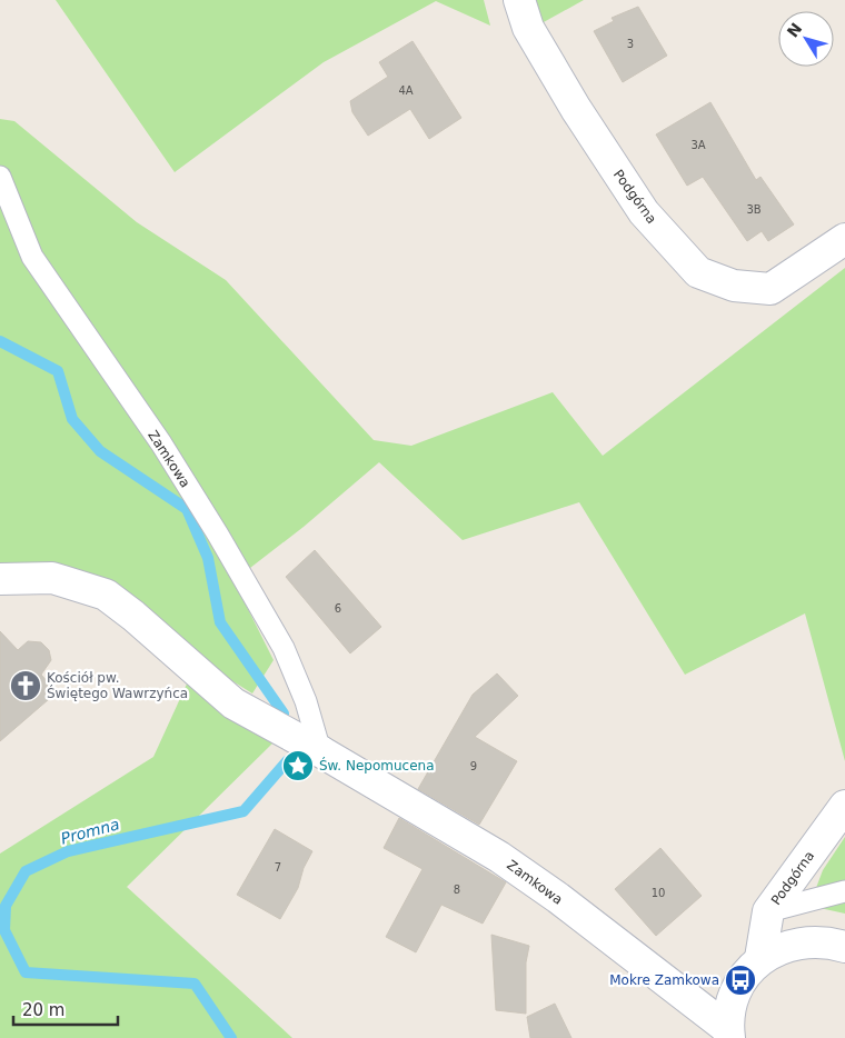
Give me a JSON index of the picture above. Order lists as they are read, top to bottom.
{
  "streets": {
    "street": ["Podgórna", "Zamkowa"]
  },
  "water": ["Promna"],
  "places": {
    "church": ["Kościół pw. Świętego Wawrzyńca"],
    "place": ["Św. Nepomucena"],
    "bus stop": ["Mokre Zamkowa"]
  },
  "house_numbers": [
    "3",
    "4A",
    "3A",
    "3B",
    "6",
    "9",
    "7",
    "8",
    "10"
  ],
  "scale_bar": "20 m",
  "north": "top left"
}
